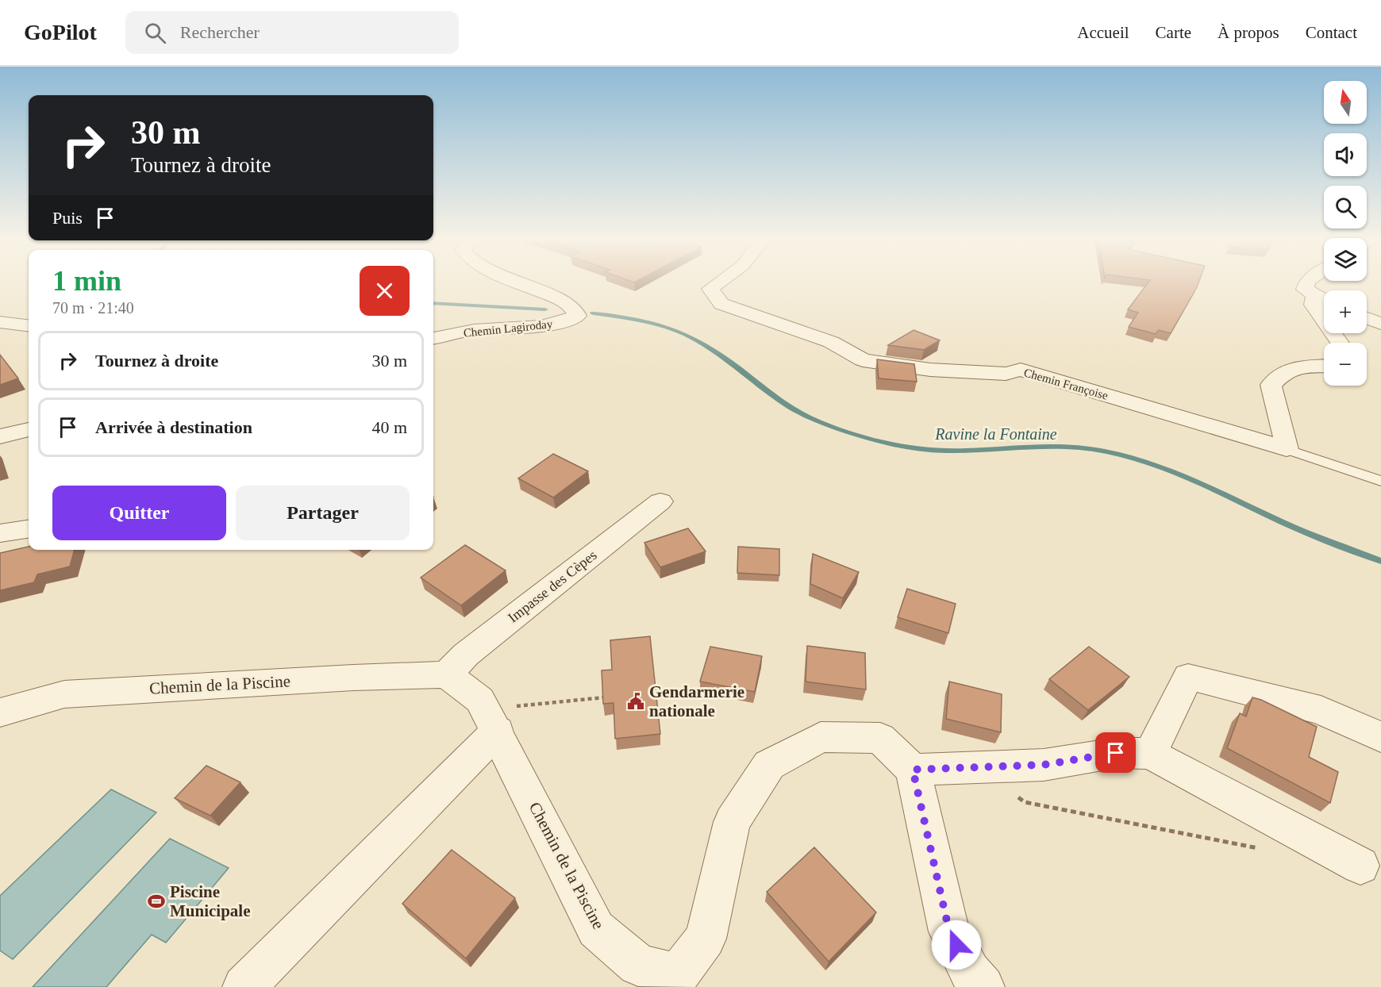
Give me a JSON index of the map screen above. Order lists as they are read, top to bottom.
{
  "streets": {
    "street": [
      "Chemin Lagiroday",
      "Chemin Françoise",
      "Impasse des Cèpes",
      "Chemin de la Piscine"
    ]
  },
  "crossings": [
    ["Impasse des Cèpes", "Chemin de la Piscine"]
  ],
  "water": ["Ravine la Fontaine"],
  "places": {
    "public building": ["Gendarmerie nationale"],
    "sports": ["Piscine Municipale"]
  },
  "north": "top",
  "page": {
    "header": "GoPilot",
    "search": "Rechercher",
    "nav": [
      "Accueil",
      "Carte",
      "À propos",
      "Contact"
    ],
    "map_buttons": ["+", "−"],
    "turn": ["30 m", "Tournez à droite"],
    "then": "Puis",
    "heading": ["1 min", "70 m · 21:40"],
    "list": [
      {
        "name": "Tournez à droite",
        "value": "30 m"
      },
      {
        "name": "Arrivée à destination",
        "value": "40 m"
      }
    ],
    "buttons": ["Quitter", "Partager"]
  }
}
